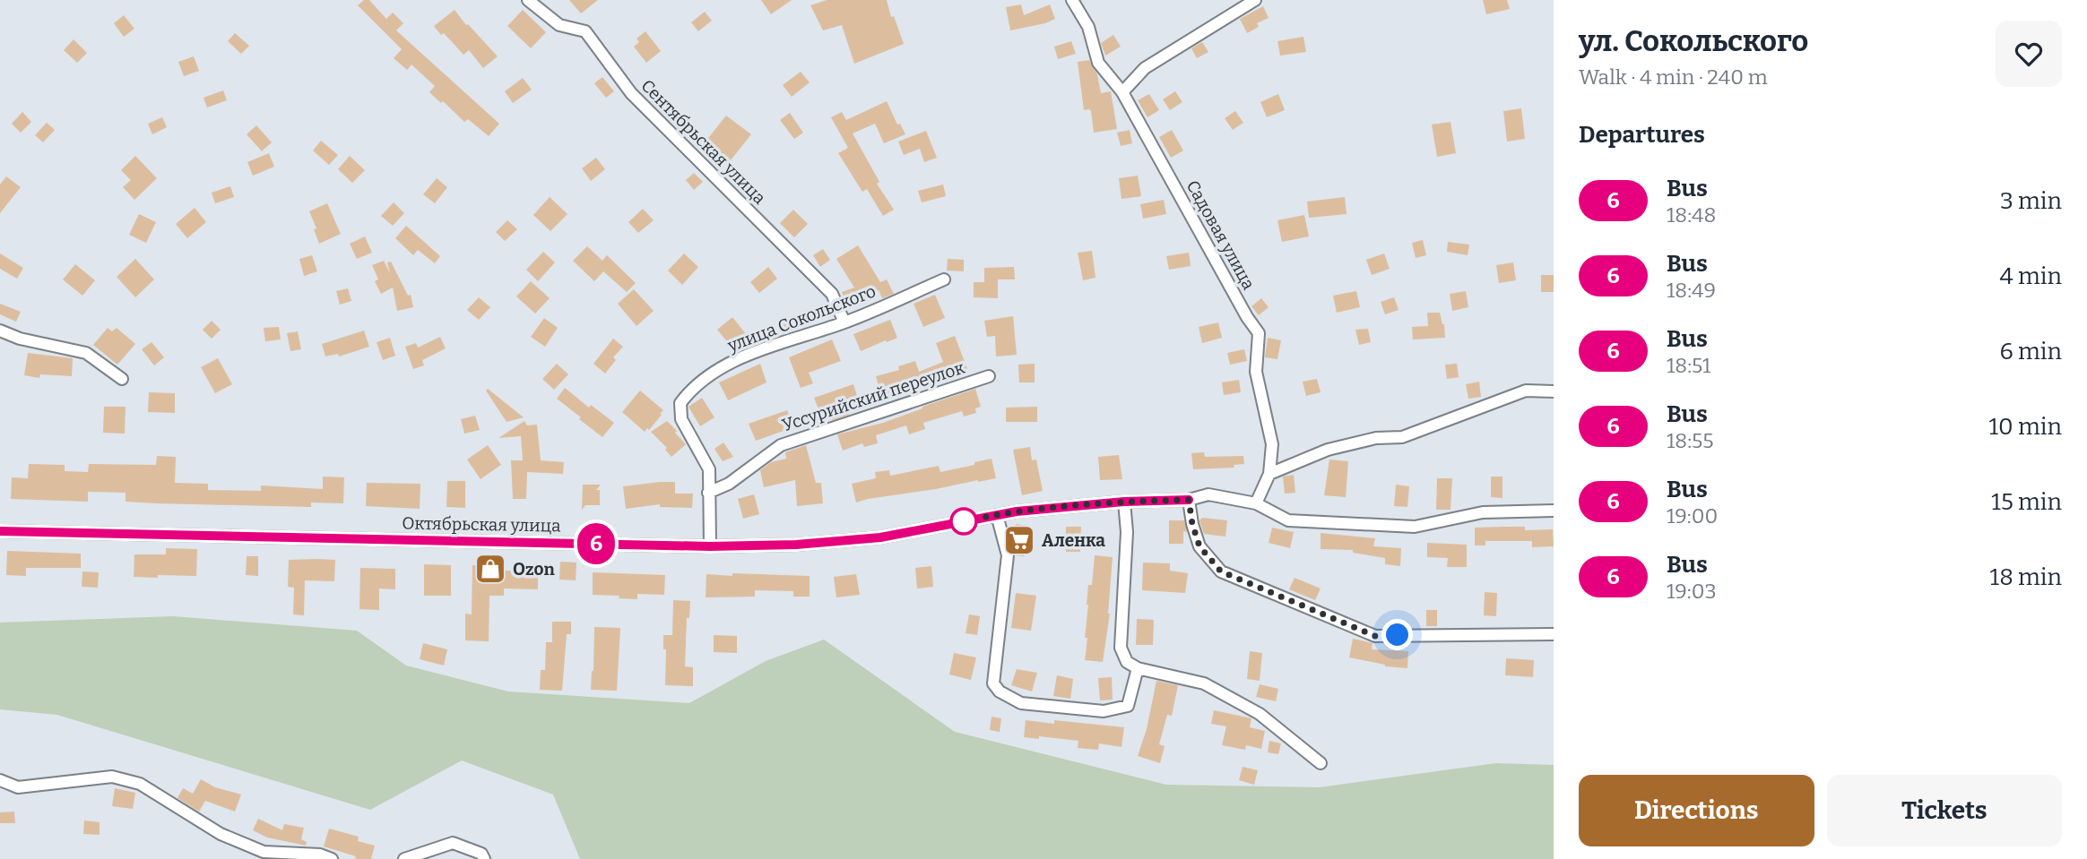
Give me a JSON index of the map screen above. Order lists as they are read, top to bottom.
{
  "streets": {
    "street": [
      "Сентябрьская улица",
      "Садовая улица",
      "улица Сокольского",
      "Уссурийский переулок",
      "Октябрьская улица"
    ]
  },
  "crossings": [
    ["Сентябрьская улица", "улица Сокольского"],
    ["Садовая улица", "Октябрьская улица"],
    ["улица Сокольского", "Уссурийский переулок"],
    ["улица Сокольского", "Октябрьская улица"]
  ],
  "places": {
    "supermarket": ["Аленка"],
    "shop": ["Ozon"]
  },
  "lines": ["bus line 6"],
  "page": {
    "on_map": "6",
    "heading": [
      ["ул. Сокольского", "Walk · 4 min · 240 m"],
      "Departures"
    ],
    "list": [
      {
        "mark": "6",
        "name": "Bus",
        "note": "18:48",
        "value": "3 min"
      },
      {
        "mark": "6",
        "name": "Bus",
        "note": "18:49",
        "value": "4 min"
      },
      {
        "mark": "6",
        "name": "Bus",
        "note": "18:51",
        "value": "6 min"
      },
      {
        "mark": "6",
        "name": "Bus",
        "note": "18:55",
        "value": "10 min"
      },
      {
        "mark": "6",
        "name": "Bus",
        "note": "19:00",
        "value": "15 min"
      },
      {
        "mark": "6",
        "name": "Bus",
        "note": "19:03",
        "value": "18 min"
      }
    ],
    "buttons": ["Directions", "Tickets"]
  }
}
